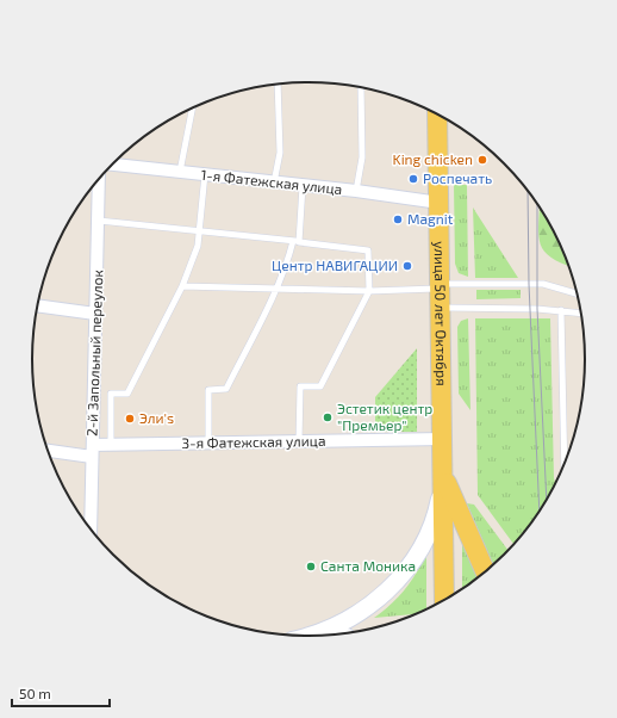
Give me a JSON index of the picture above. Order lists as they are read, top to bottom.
{
  "streets": {
    "main road": ["улица 50 лет Октября"],
    "street": ["1-я Фатежская улица", "2-й Запольный переулок", "3-я Фатежская улица"]
  },
  "crossings": [
    ["1-я Фатежская улица", "улица 50 лет Октября"],
    ["улица 50 лет Октября", "3-я Фатежская улица"],
    ["2-й Запольный переулок", "3-я Фатежская улица"]
  ],
  "places": [
    "King chicken",
    "Роспечать",
    "Magnit",
    "Центр НАВИГАЦИИ",
    "Эстетик центр \"Премьер\"",
    "Эли's",
    "Санта Моника"
  ],
  "scale_bar": "50 m"
}
